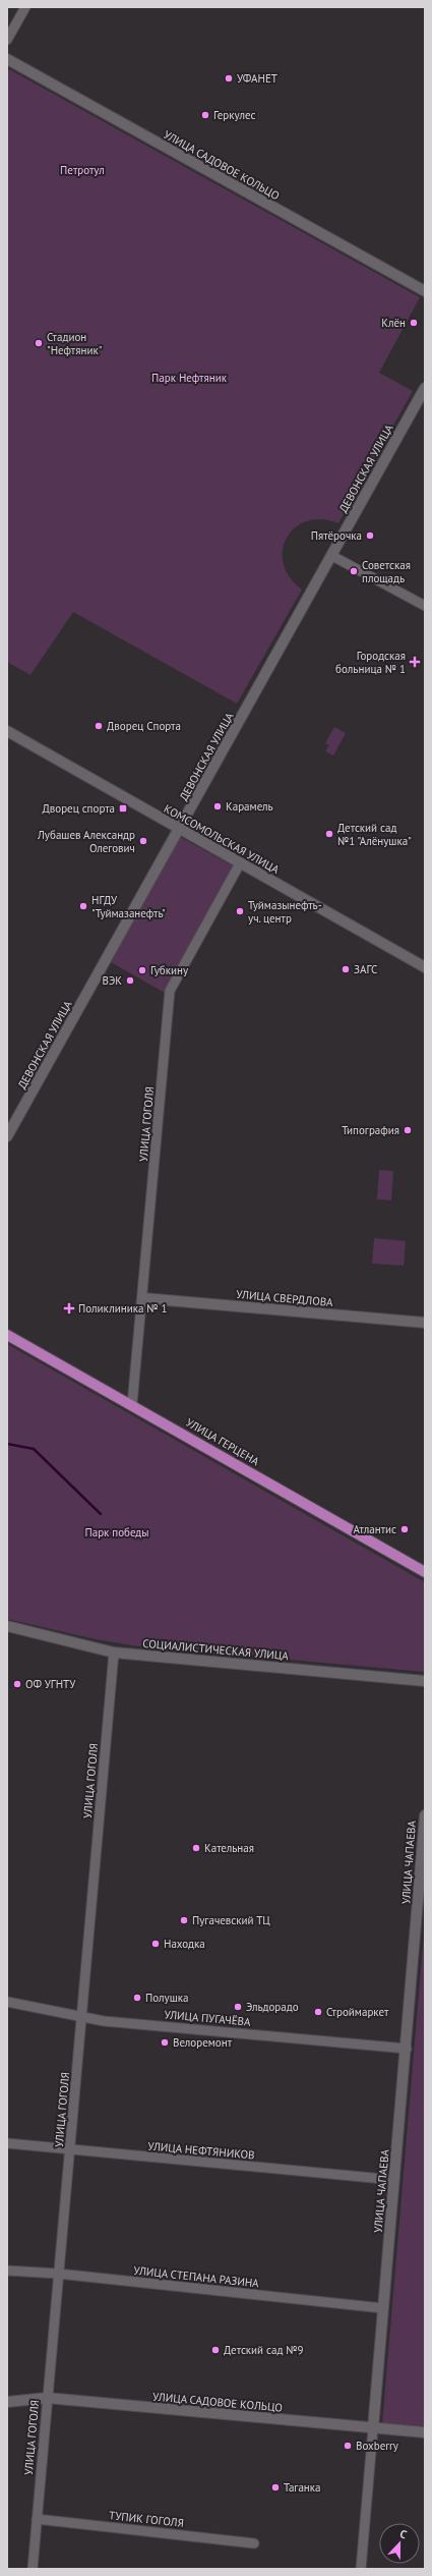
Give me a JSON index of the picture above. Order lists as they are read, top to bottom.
{
  "streets": {
    "main road": [
      "УЛИЦА САДОВОЕ КОЛЬЦО",
      "ДЕВОНСКАЯ УЛИЦА",
      "КОМСОМОЛЬСКАЯ УЛИЦА",
      "УЛИЦА СВЕРДЛОВА",
      "УЛИЦА ГЕРЦЕНА",
      "СОЦИАЛИСТИЧЕСКАЯ УЛИЦА",
      "УЛИЦА ЧАПАЕВА"
    ],
    "street": [
      "УЛИЦА ГОГОЛЯ",
      "УЛИЦА ПУГАЧЁВА",
      "УЛИЦА НЕФТЯНИКОВ",
      "УЛИЦА СТЕПАНА РАЗИНА",
      "ТУПИК ГОГОЛЯ"
    ]
  },
  "crossings": [
    ["УЛИЦА САДОВОЕ КОЛЬЦО", "УЛИЦА ГОГОЛЯ"],
    ["УЛИЦА САДОВОЕ КОЛЬЦО", "УЛИЦА ЧАПАЕВА"],
    ["ДЕВОНСКАЯ УЛИЦА", "КОМСОМОЛЬСКАЯ УЛИЦА"],
    ["КОМСОМОЛЬСКАЯ УЛИЦА", "УЛИЦА ГОГОЛЯ"],
    ["УЛИЦА ГОГОЛЯ", "УЛИЦА СВЕРДЛОВА"],
    ["УЛИЦА ГОГОЛЯ", "УЛИЦА ГЕРЦЕНА"],
    ["УЛИЦА ГОГОЛЯ", "СОЦИАЛИСТИЧЕСКАЯ УЛИЦА"],
    ["УЛИЦА ГОГОЛЯ", "УЛИЦА ПУГАЧЁВА"],
    ["УЛИЦА ГОГОЛЯ", "УЛИЦА НЕФТЯНИКОВ"],
    ["УЛИЦА ГОГОЛЯ", "УЛИЦА СТЕПАНА РАЗИНА"],
    ["УЛИЦА ГОГОЛЯ", "ТУПИК ГОГОЛЯ"],
    ["УЛИЦА ЧАПАЕВА", "УЛИЦА ПУГАЧЁВА"],
    ["УЛИЦА ЧАПАЕВА", "УЛИЦА НЕФТЯНИКОВ"],
    ["УЛИЦА ЧАПАЕВА", "УЛИЦА СТЕПАНА РАЗИНА"]
  ],
  "parks": ["Петротул", "Парк Нефтяник", "Парк победы"],
  "places": {
    "other": [
      "УФАНЕТ",
      "Геркулес",
      "Клён",
      "Стадион \"Нефтяник\"",
      "Пятёрочка",
      "Советская площадь",
      "Дворец Спорта",
      "Карамель",
      "Детский сад №1 \"Алёнушка\"",
      "Лубашев Александр Олегович",
      "НГДУ \"Туймазанефть\"",
      "Туймазынефть- уч. центр",
      "ЗАГС",
      "Губкину",
      "ВЭК",
      "Типография",
      "Атлантис",
      "ОФ УГНТУ",
      "Кательная",
      "Пугачевский ТЦ",
      "Находка",
      "Полушка",
      "Эльдорадо",
      "Строймаркет",
      "Велоремонт",
      "Детский сад №9",
      "Boxberry",
      "Таганка"
    ],
    "health": ["Городская больница № 1", "Поликлиника № 1"],
    "transit": ["Дворец спорта"]
  },
  "north": "top"
}
